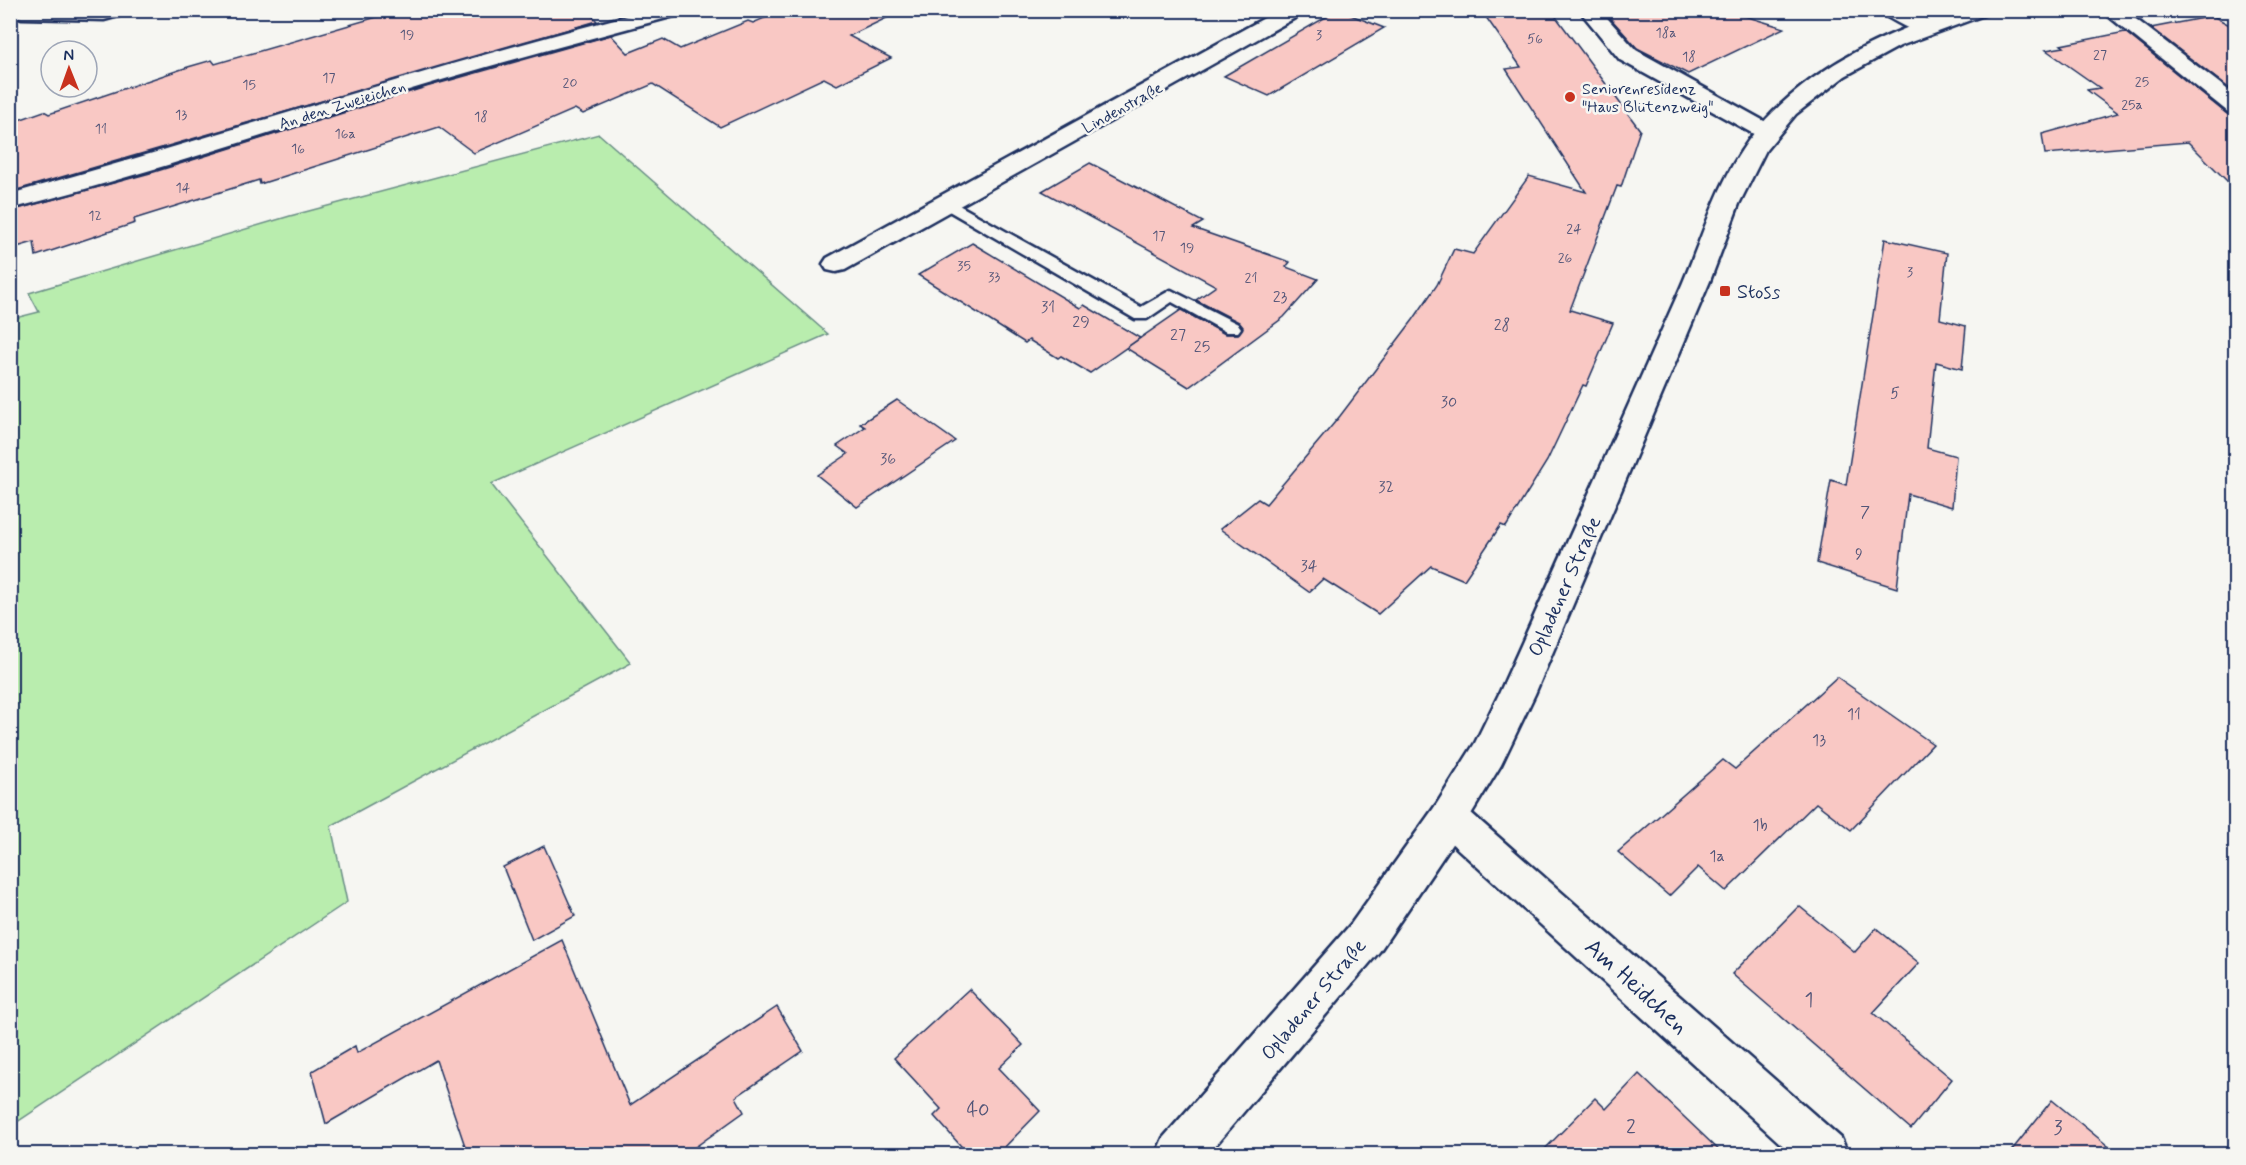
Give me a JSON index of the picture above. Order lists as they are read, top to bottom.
{
  "streets": {
    "street": [
      "An den Zweieichen",
      "Lindenstraße",
      "Opladener Straße",
      "Am Heidchen"
    ]
  },
  "crossings": [
    ["Opladener Straße", "Am Heidchen"]
  ],
  "places": {
    "other": ["Seniorenresidenz \"Haus Blütenzweig\""],
    "transit": ["Stoss"]
  },
  "house_numbers": [
    "18a",
    "19",
    "3",
    "56",
    "27",
    "18",
    "17",
    "25",
    "20",
    "15",
    "25a",
    "13",
    "18",
    "11",
    "16a",
    "16",
    "14",
    "12",
    "24",
    "17",
    "19",
    "26",
    "35",
    "3",
    "33",
    "21",
    "23",
    "31",
    "29",
    "28",
    "27",
    "25",
    "5",
    "30",
    "36",
    "32",
    "7",
    "9",
    "34",
    "11",
    "13",
    "1b",
    "1a",
    "1",
    "40",
    "2",
    "3"
  ],
  "north": "top"
}
